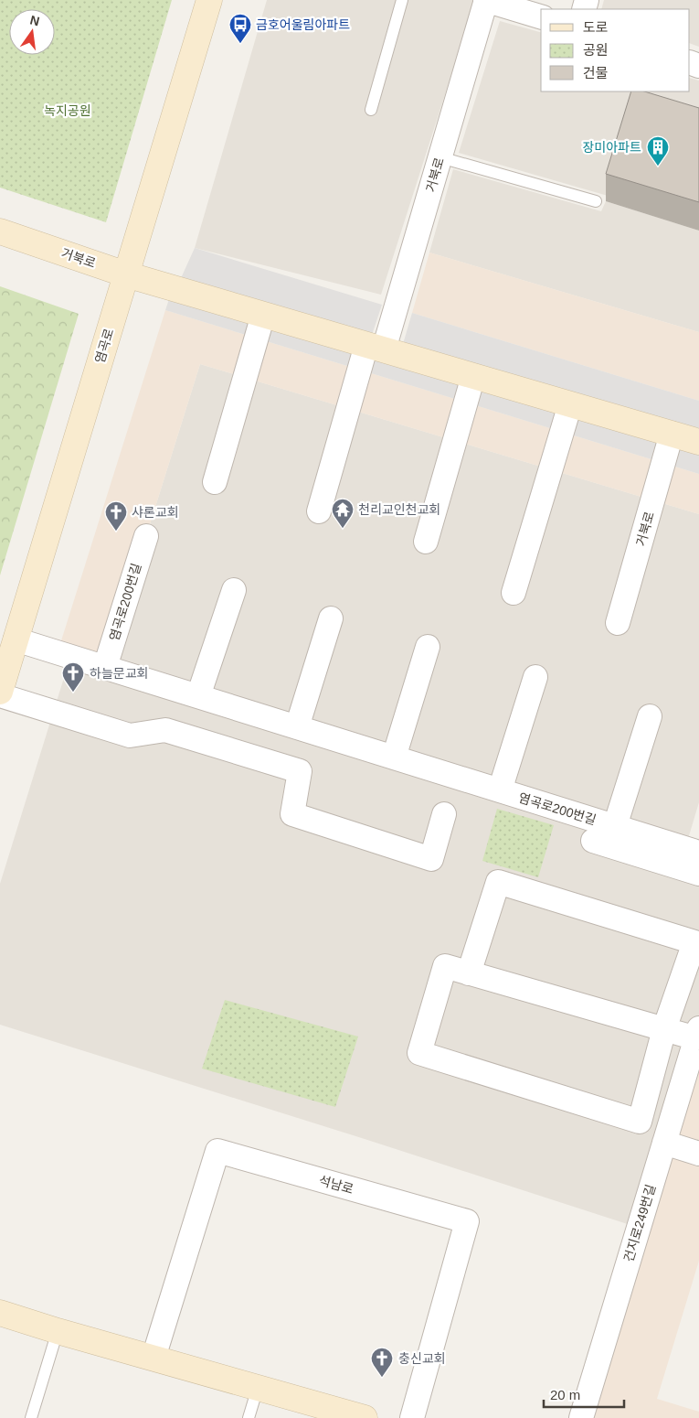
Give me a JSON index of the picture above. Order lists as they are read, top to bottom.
{
  "streets": {
    "street": [
      "거북로",
      "염곡로",
      "염곡로200번길",
      "석남로",
      "건지로249번길"
    ]
  },
  "crossings": [
    ["거북로", "염곡로"],
    ["염곡로", "염곡로200번길"]
  ],
  "parks": ["녹지공원"],
  "places": {
    "bus stop": ["금호어울림아파트"],
    "building": ["장미아파트"],
    "temple": ["천리교인천교회"],
    "church": ["샤론교회", "하늘문교회", "충신교회"]
  },
  "legend": ["도로", "공원", "건물"],
  "scale_bar": "20 m",
  "north": "top"
}
